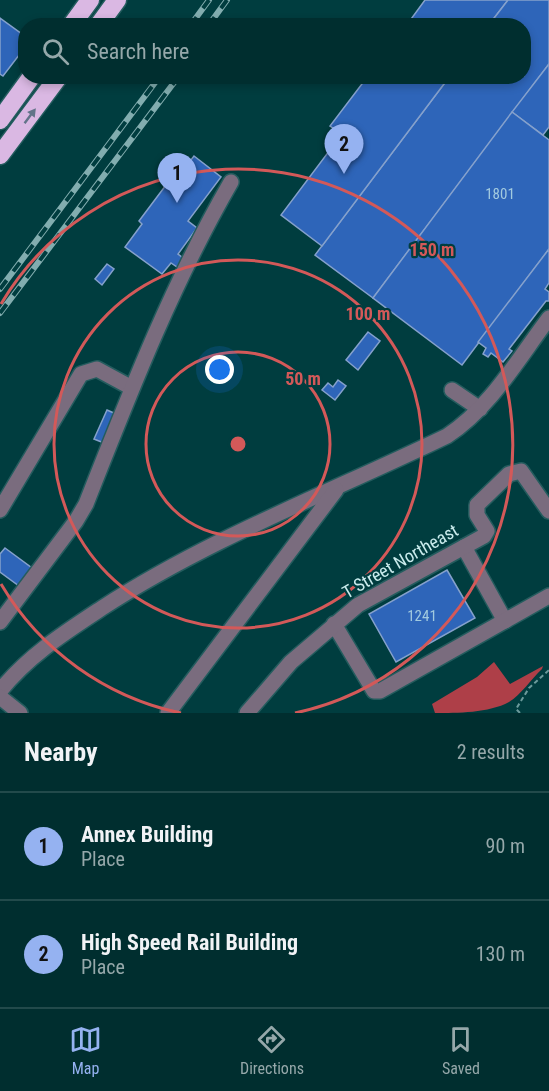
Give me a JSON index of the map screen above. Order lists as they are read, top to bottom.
{
  "streets": {
    "lane": ["T Street Northeast"]
  },
  "house_numbers": ["1801", "1241"],
  "page": {
    "search": "Search here",
    "pins": ["2", "1"],
    "heading": ["Nearby", "2 results"],
    "list": [
      {
        "mark": "1",
        "name": "Annex Building",
        "note": "Place",
        "value": "90 m"
      },
      {
        "mark": "2",
        "name": "High Speed Rail Building",
        "note": "Place",
        "value": "130 m"
      }
    ],
    "nav": ["Map", "Directions", "Saved"]
  },
  "rings": ["150 m", "100 m", "50 m"]
}
